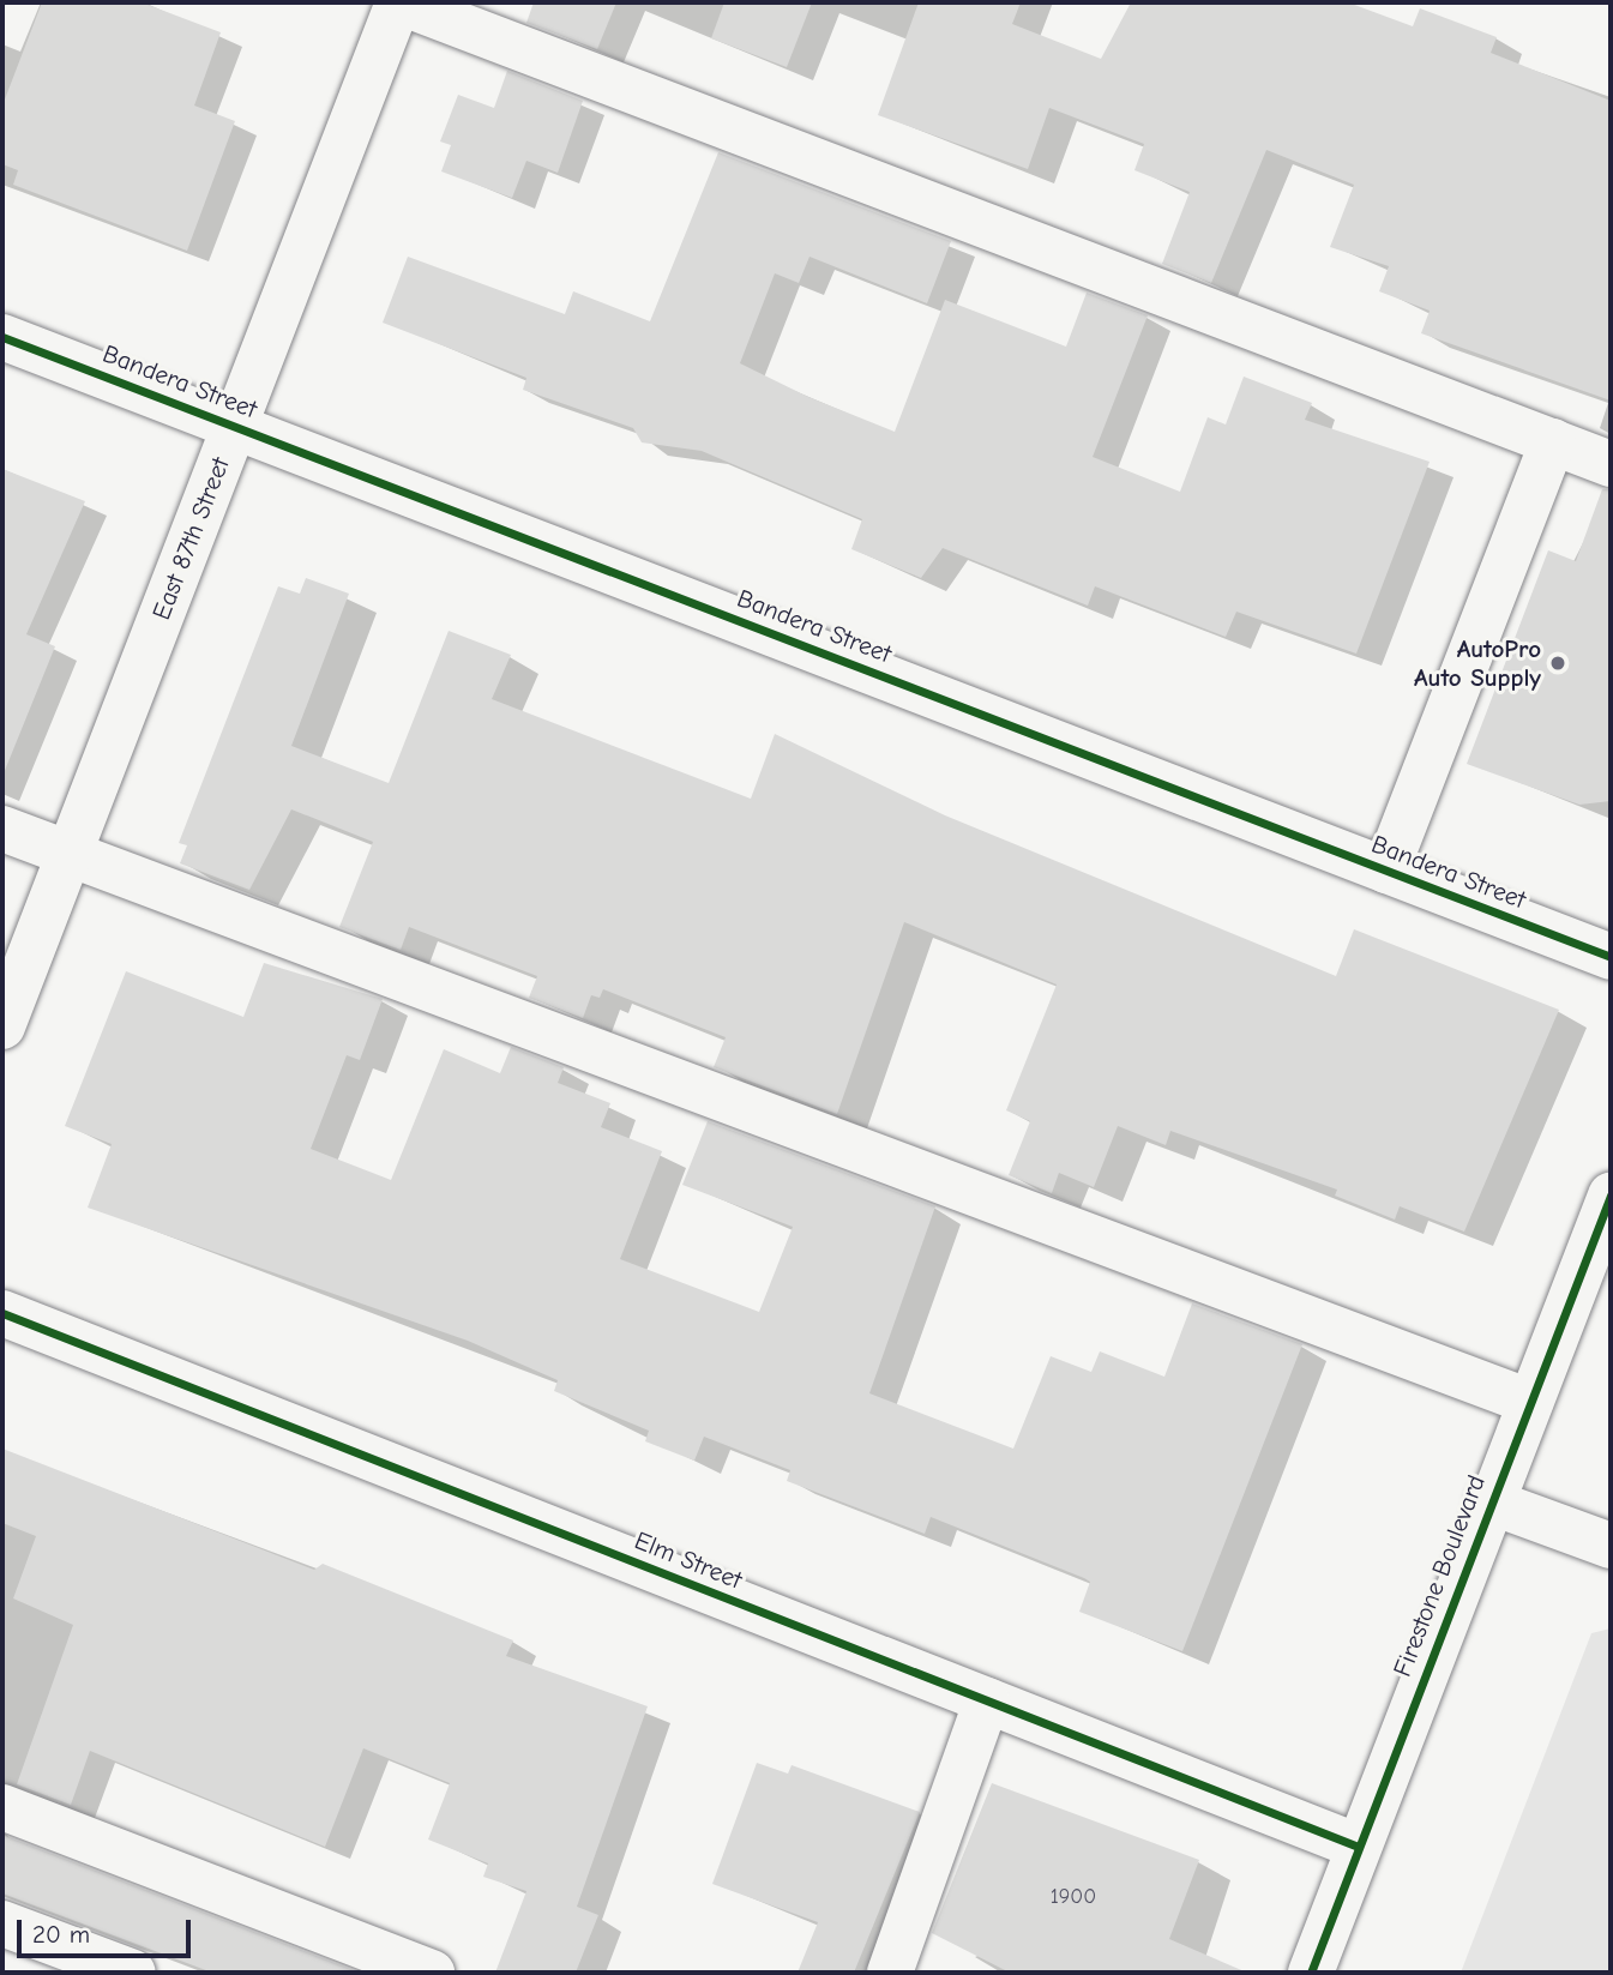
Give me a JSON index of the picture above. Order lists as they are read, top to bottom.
{
  "streets": {
    "street": [
      "Bandera Street",
      "East 87th Street",
      "Elm Street",
      "Firestone Boulevard"
    ]
  },
  "crossings": [
    ["Bandera Street", "East 87th Street"],
    ["Elm Street", "Firestone Boulevard"]
  ],
  "places": ["AutoPro Auto Supply"],
  "house_numbers": ["1900"],
  "scale_bar": "20 m"
}
